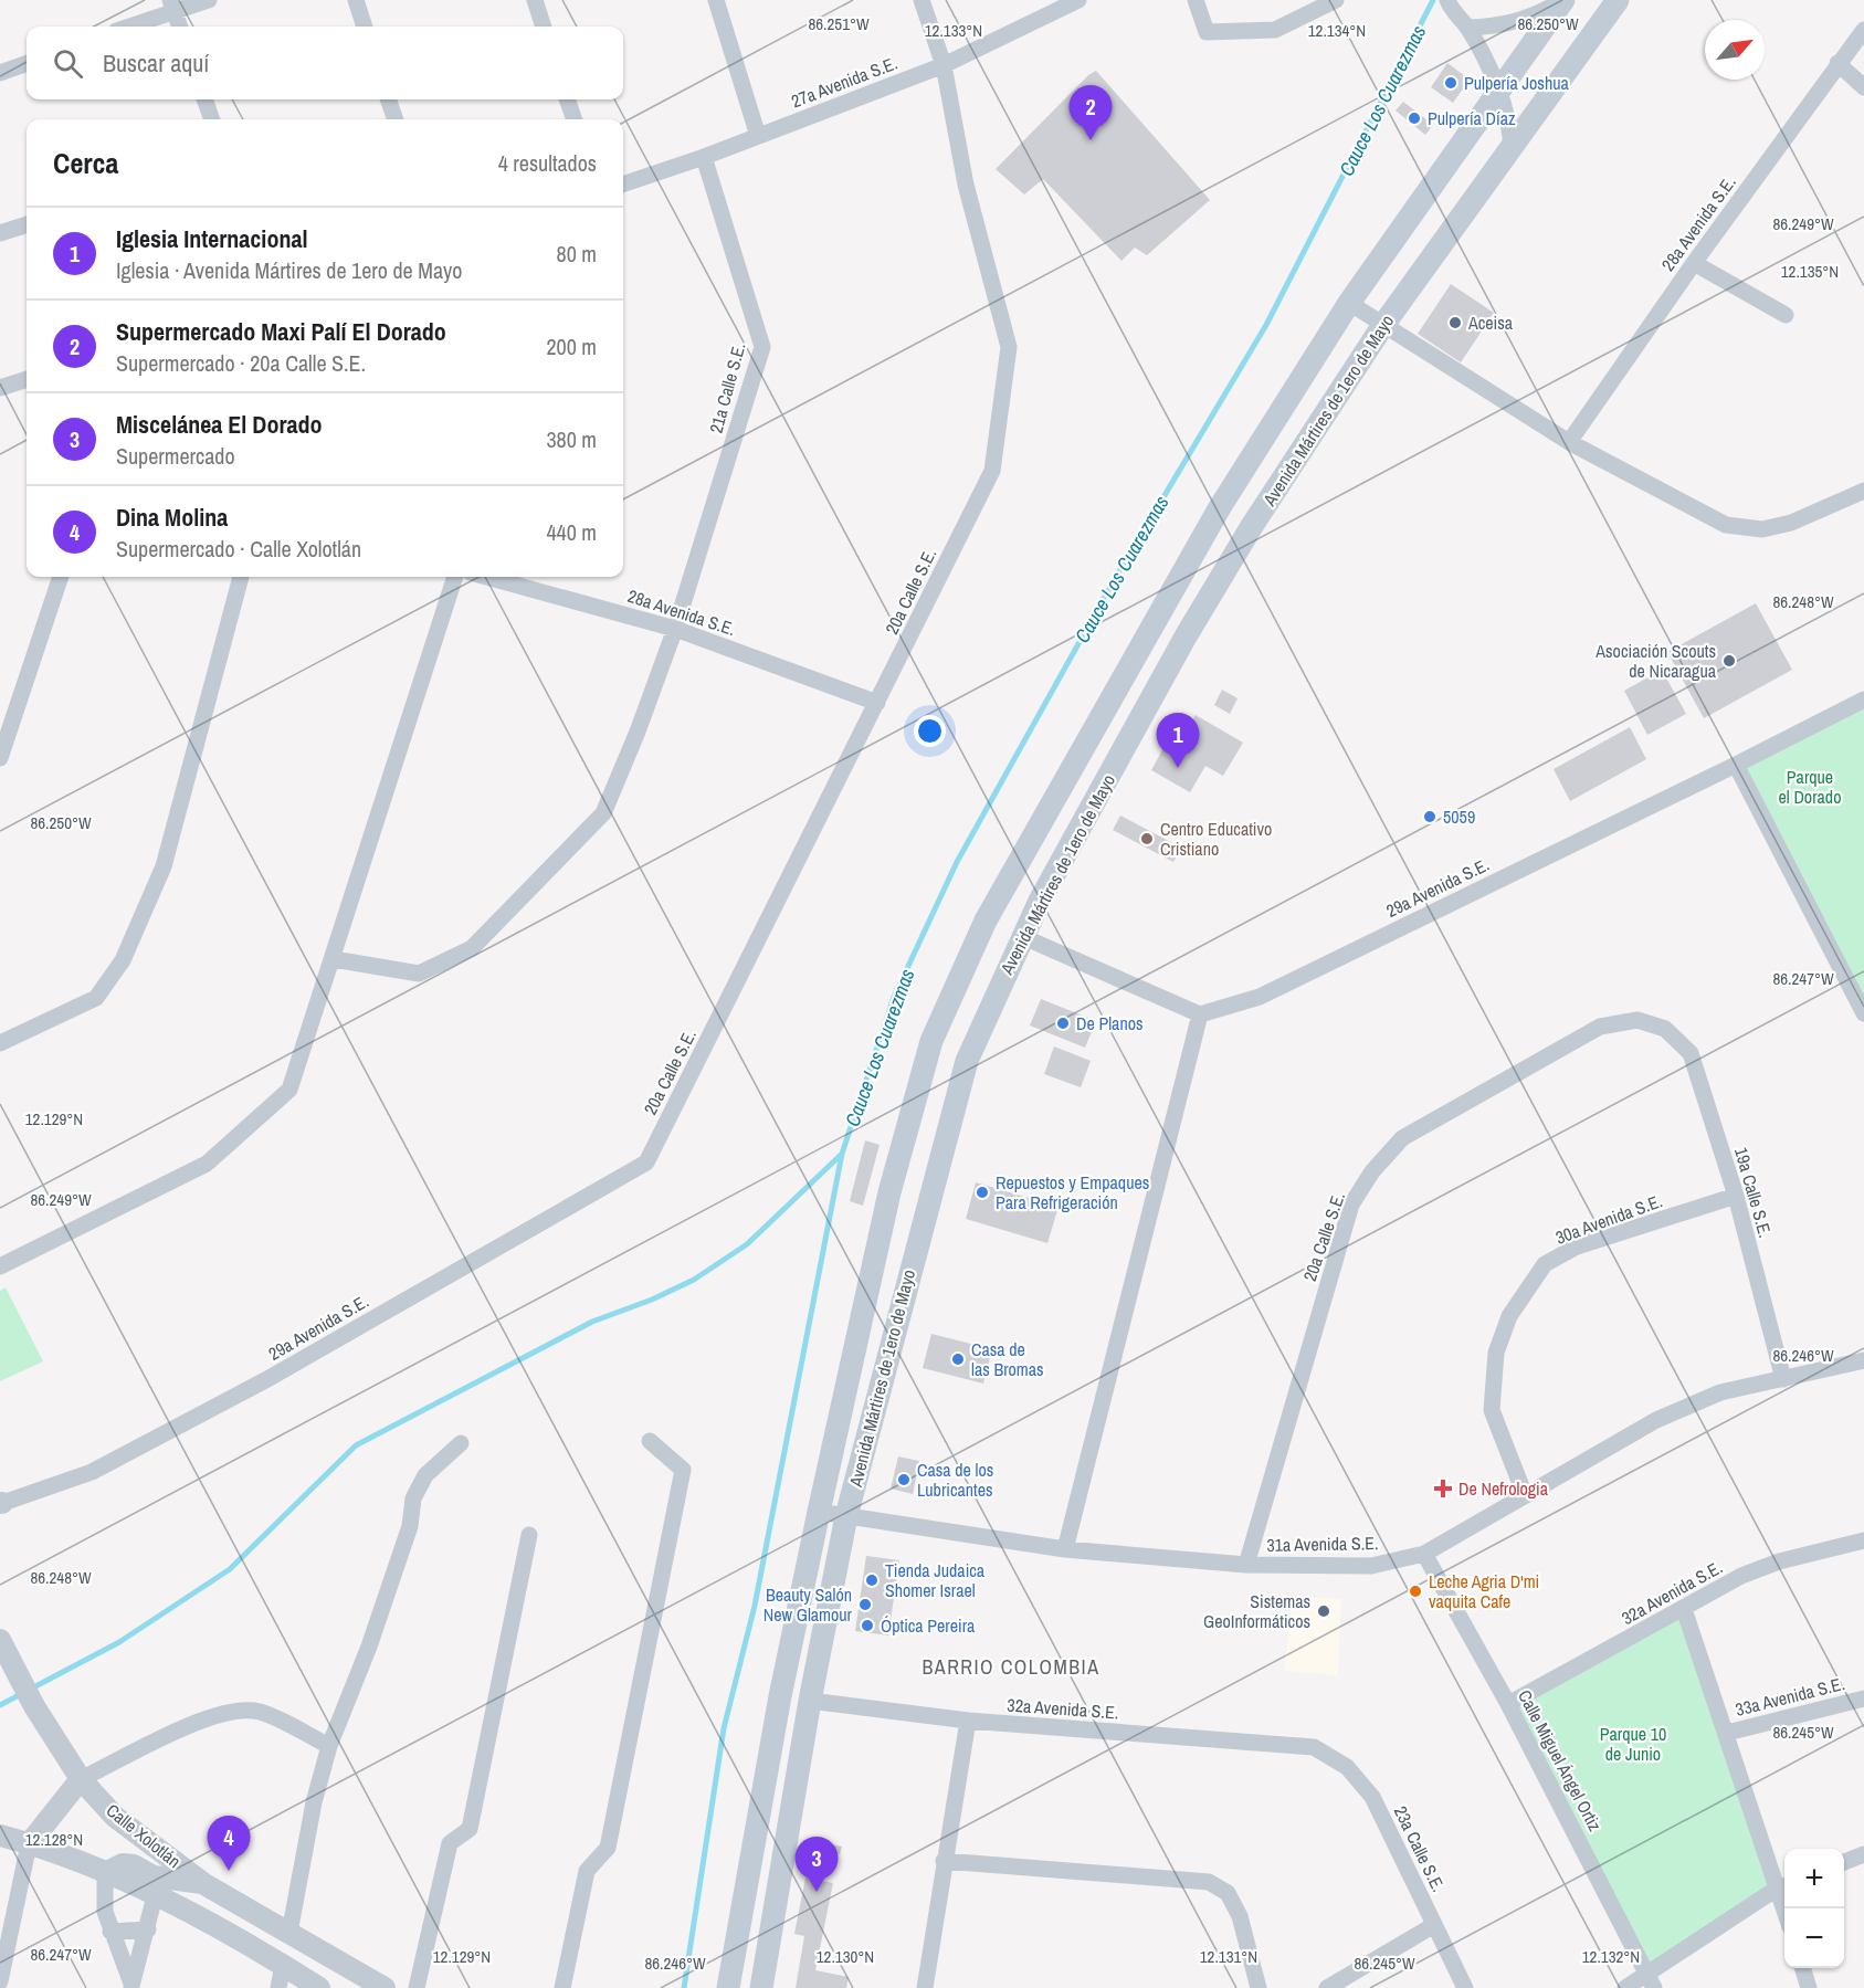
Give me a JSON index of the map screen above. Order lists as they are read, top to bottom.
{
  "streets": {
    "main road": ["Avenida Mártires de 1ero de Mayo"],
    "street": [
      "27a Avenida S.E.",
      "28a Avenida S.E.",
      "21a Calle S.E.",
      "20a Calle S.E.",
      "29a Avenida S.E.",
      "19a Calle S.E.",
      "30a Avenida S.E.",
      "31a Avenida S.E.",
      "32a Avenida S.E.",
      "33a Avenida S.E.",
      "Calle Miguel Ángel Ortiz",
      "Calle Xolotlán",
      "23a Calle S.E."
    ]
  },
  "crossings": [
    ["27a Avenida S.E.", "21a Calle S.E."],
    ["27a Avenida S.E.", "20a Calle S.E."],
    ["28a Avenida S.E.", "21a Calle S.E."],
    ["28a Avenida S.E.", "20a Calle S.E."],
    ["Avenida Mártires de 1ero de Mayo", "31a Avenida S.E."],
    ["Avenida Mártires de 1ero de Mayo", "32a Avenida S.E."],
    ["20a Calle S.E.", "29a Avenida S.E."],
    ["20a Calle S.E.", "19a Calle S.E."],
    ["20a Calle S.E.", "31a Avenida S.E."],
    ["19a Calle S.E.", "30a Avenida S.E."],
    ["19a Calle S.E.", "31a Avenida S.E."],
    ["30a Avenida S.E.", "31a Avenida S.E."],
    ["31a Avenida S.E.", "Calle Miguel Ángel Ortiz"],
    ["32a Avenida S.E.", "Calle Miguel Ángel Ortiz"],
    ["32a Avenida S.E.", "23a Calle S.E."]
  ],
  "districts": ["BARRIO COLOMBIA"],
  "water": ["Cauce Los Cuarezmas"],
  "parks": ["Parque el Dorado", "Parque 10 de Junio"],
  "places": {
    "other": [
      "Pulpería Joshua",
      "Pulpería Díaz",
      "Aceisa",
      "Asociación Scouts de Nicaragua",
      "5059",
      "Centro Educativo Cristiano",
      "De Planos",
      "Repuestos y Empaques Para Refrigeración",
      "Casa de las Bromas",
      "Casa de los Lubricantes",
      "Tienda Judaica Shomer Israel",
      "Leche Agria D'mi vaquita Cafe",
      "Beauty Salón New Glamour",
      "Sistemas GeoInformáticos",
      "Óptica Pereira"
    ],
    "health": ["De Nefrologia"]
  },
  "north": "top right",
  "page": {
    "search": "Buscar aquí",
    "pins": [
      "2",
      "1",
      "4",
      "3"
    ],
    "heading": ["Cerca", "4 resultados"],
    "list": [
      {
        "mark": "1",
        "name": "Iglesia Internacional",
        "note": "Iglesia · Avenida Mártires de 1ero de Mayo",
        "value": "80 m"
      },
      {
        "mark": "2",
        "name": "Supermercado Maxi Palí El Dorado",
        "note": "Supermercado · 20a Calle S.E.",
        "value": "200 m"
      },
      {
        "mark": "3",
        "name": "Miscelánea El Dorado",
        "note": "Supermercado",
        "value": "380 m"
      },
      {
        "mark": "4",
        "name": "Dina Molina",
        "note": "Supermercado · Calle Xolotlán",
        "value": "440 m"
      }
    ],
    "map_buttons": ["+", "−"]
  },
  "coordinates": [
    "86.251°W",
    "86.250°W",
    "12.133°N",
    "12.134°N",
    "86.249°W",
    "12.135°N",
    "86.248°W",
    "86.247°W",
    "12.129°N",
    "86.246°W",
    "86.245°W",
    "12.128°N",
    "12.130°N",
    "12.131°N",
    "12.132°N"
  ]
}
